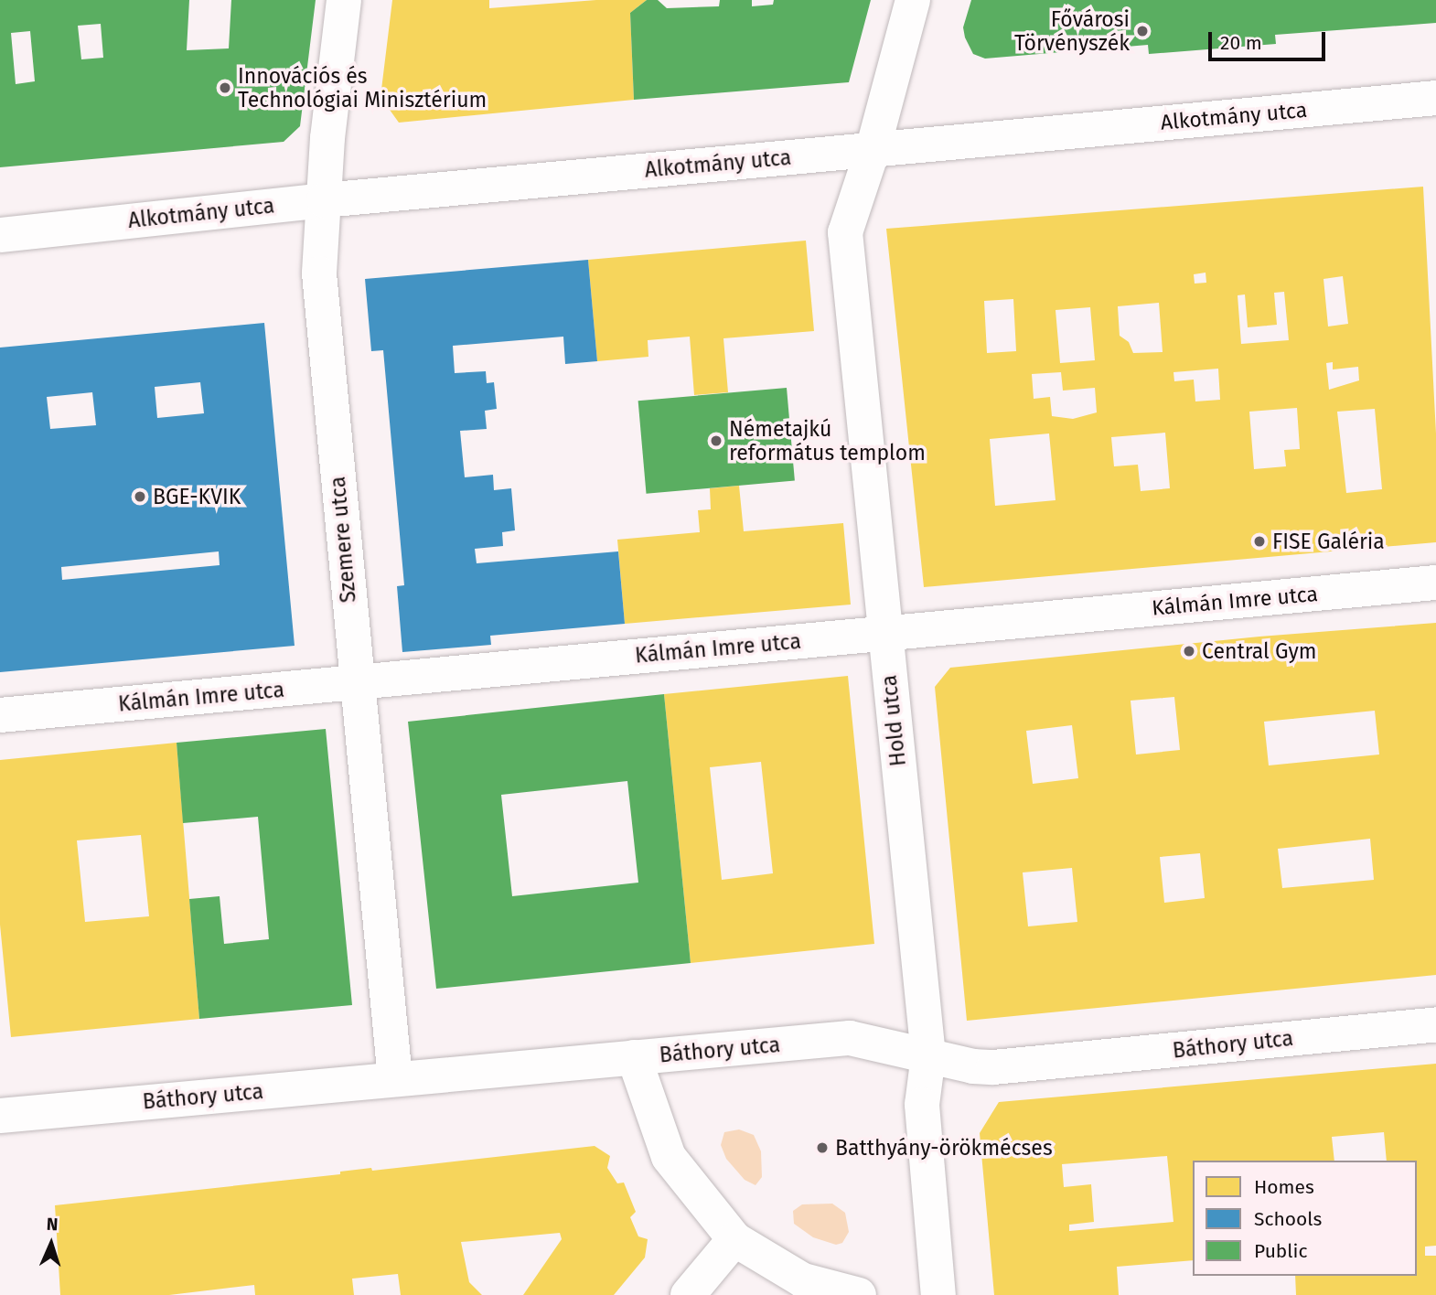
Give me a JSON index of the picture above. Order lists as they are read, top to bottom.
{
  "streets": {
    "street": [
      "Alkotmány utca",
      "Szemere utca",
      "Kálmán Imre utca",
      "Hold utca",
      "Báthory utca"
    ]
  },
  "crossings": [
    ["Alkotmány utca", "Szemere utca"],
    ["Alkotmány utca", "Hold utca"],
    ["Szemere utca", "Kálmán Imre utca"],
    ["Szemere utca", "Báthory utca"],
    ["Kálmán Imre utca", "Hold utca"],
    ["Hold utca", "Báthory utca"]
  ],
  "places": [
    "Fővárosi Törvényszék",
    "Innovációs és Technológiai Minisztérium",
    "Németajkú református templom",
    "BGE-KVIK",
    "FISE Galéria",
    "Central Gym",
    "Batthyány-örökmécses"
  ],
  "legend": ["Homes", "Schools", "Public"],
  "scale_bar": "20 m",
  "north": "top"
}
